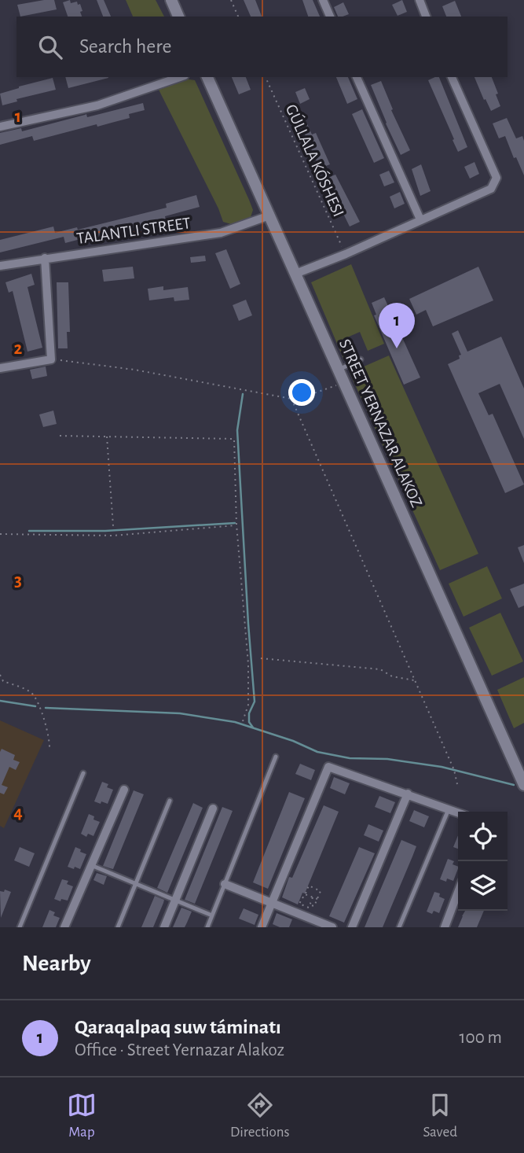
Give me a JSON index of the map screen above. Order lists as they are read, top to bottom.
{
  "streets": {
    "main road": ["STREET YERNAZAR ALAKOZ"],
    "street": ["TALANTLI STREET"],
    "path": ["GÚLLALA KÓSHESI"]
  },
  "crossings": [
    ["TALANTLI STREET", "STREET YERNAZAR ALAKOZ"]
  ],
  "page": {
    "search": "Search here",
    "pins": "1",
    "heading": "Nearby",
    "list": [
      {
        "mark": "1",
        "name": "Qaraqalpaq suw táminatı",
        "note": "Office · Street Yernazar Alakoz",
        "value": "100 m"
      }
    ],
    "nav": ["Map", "Directions", "Saved"]
  },
  "grid": {
    "rows": [
      "1",
      "2",
      "3",
      "4"
    ]
  }
}
